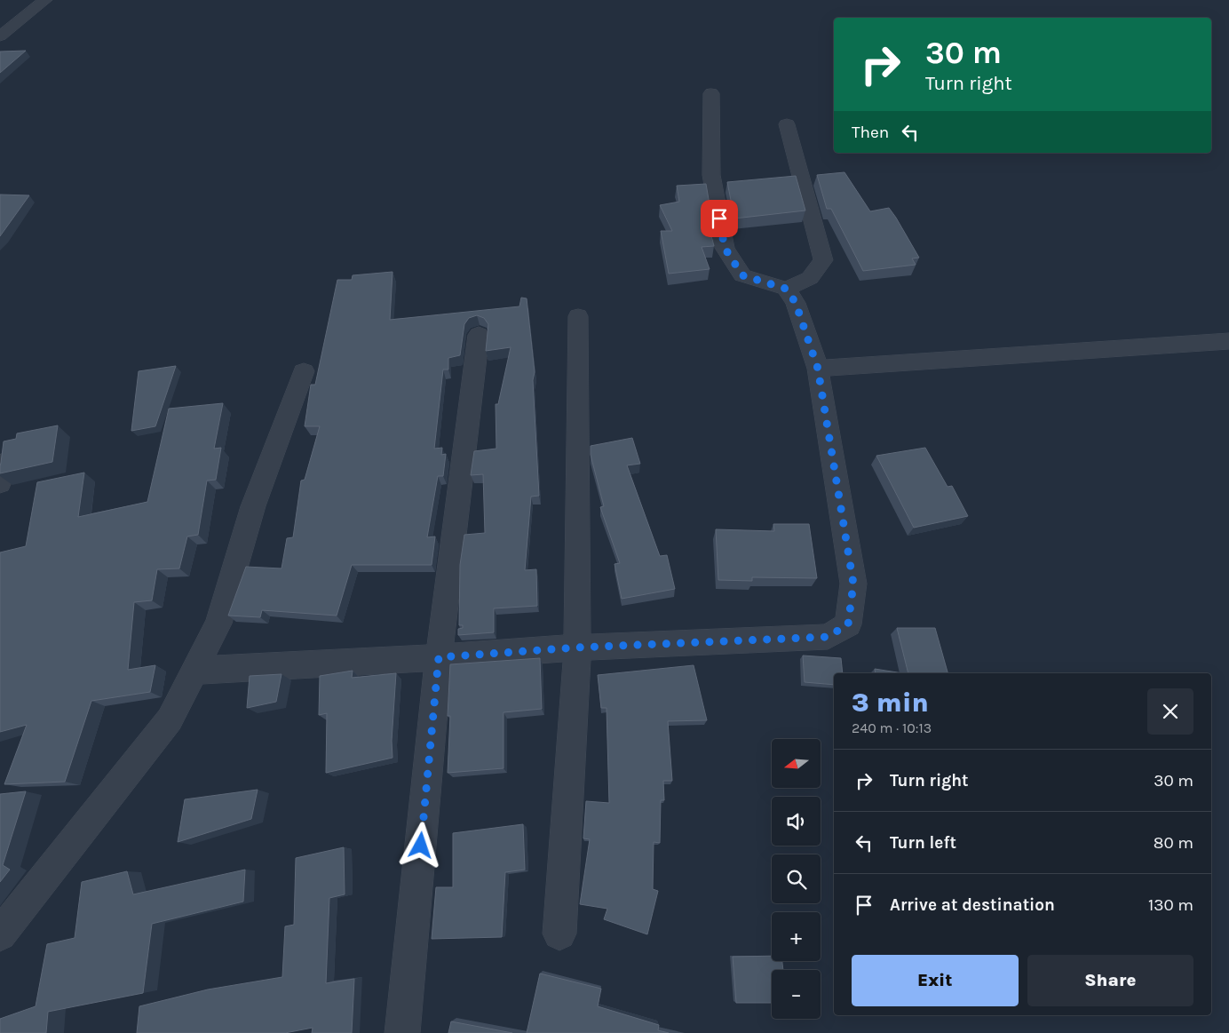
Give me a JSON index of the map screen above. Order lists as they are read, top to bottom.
{
  "north": "left",
  "page": {
    "turn": ["30 m", "Turn right"],
    "then": "Then",
    "heading": ["3 min", "240 m · 10:13"],
    "map_buttons": ["+", "−"],
    "list": [
      {
        "name": "Turn right",
        "value": "30 m"
      },
      {
        "name": "Turn left",
        "value": "80 m"
      },
      {
        "name": "Arrive at destination",
        "value": "130 m"
      }
    ],
    "buttons": ["Exit", "Share"]
  }
}
